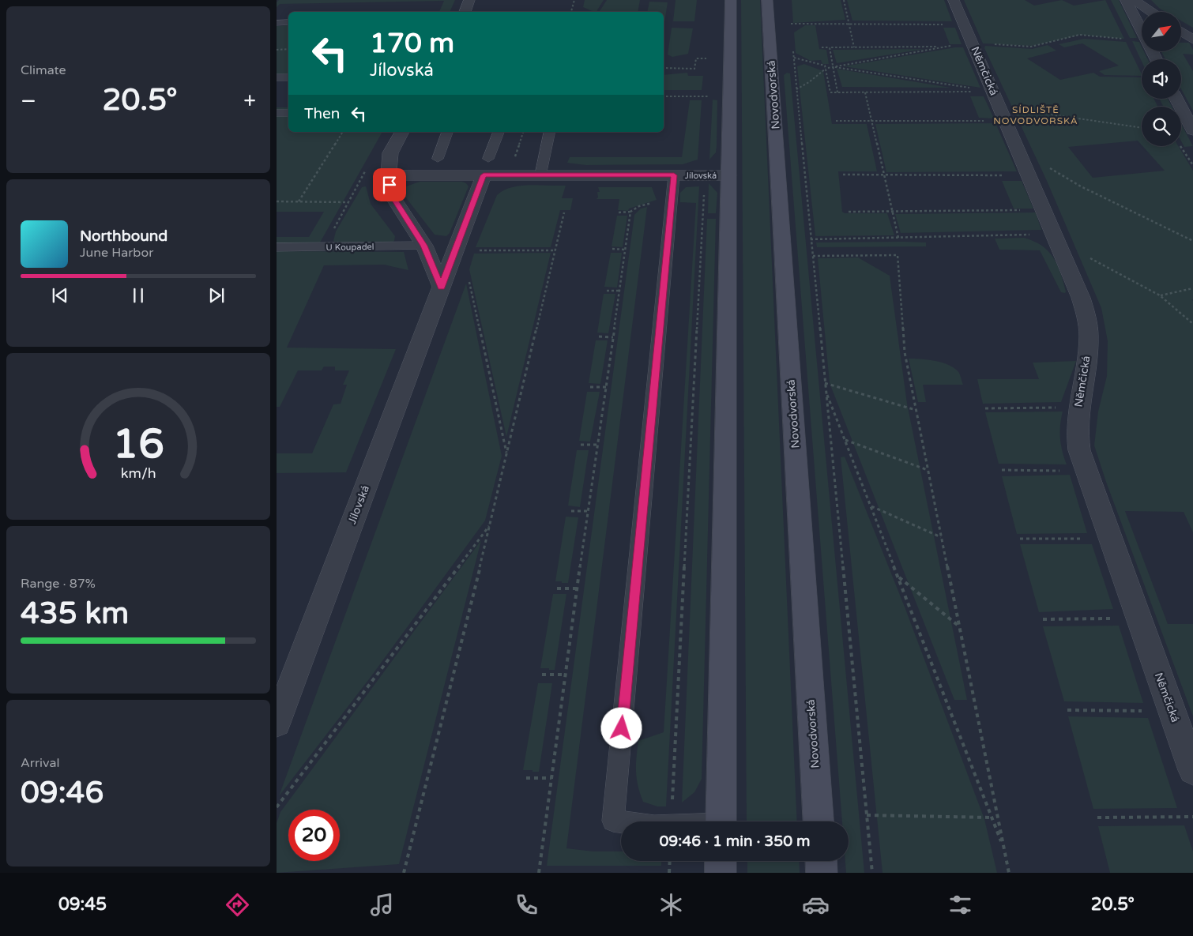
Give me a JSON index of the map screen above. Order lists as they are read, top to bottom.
{
  "streets": {
    "main road": ["Novodvorská"],
    "street": ["Němčická", "Jílovská"],
    "lane": ["U Koupadel"]
  },
  "districts": ["SÍDLIŠTĚ NOVODVORSKÁ"],
  "north": "top right",
  "page": {
    "tile": [
      "Climate",
      ["Range · 87%", "435 km"],
      ["Arrival", "09:46"]
    ],
    "turn": ["170 m", "Jílovská"],
    "heat": ["−", "20.5°", "+"],
    "then": "Then",
    "song": ["Northbound", "June Harbor"],
    "limit": "20",
    "trip": "09:46 · 1 min · 350 m",
    "tabs": ["09:45", "20.5°"],
    "gauge": ["16", "km/h"]
  }
}
